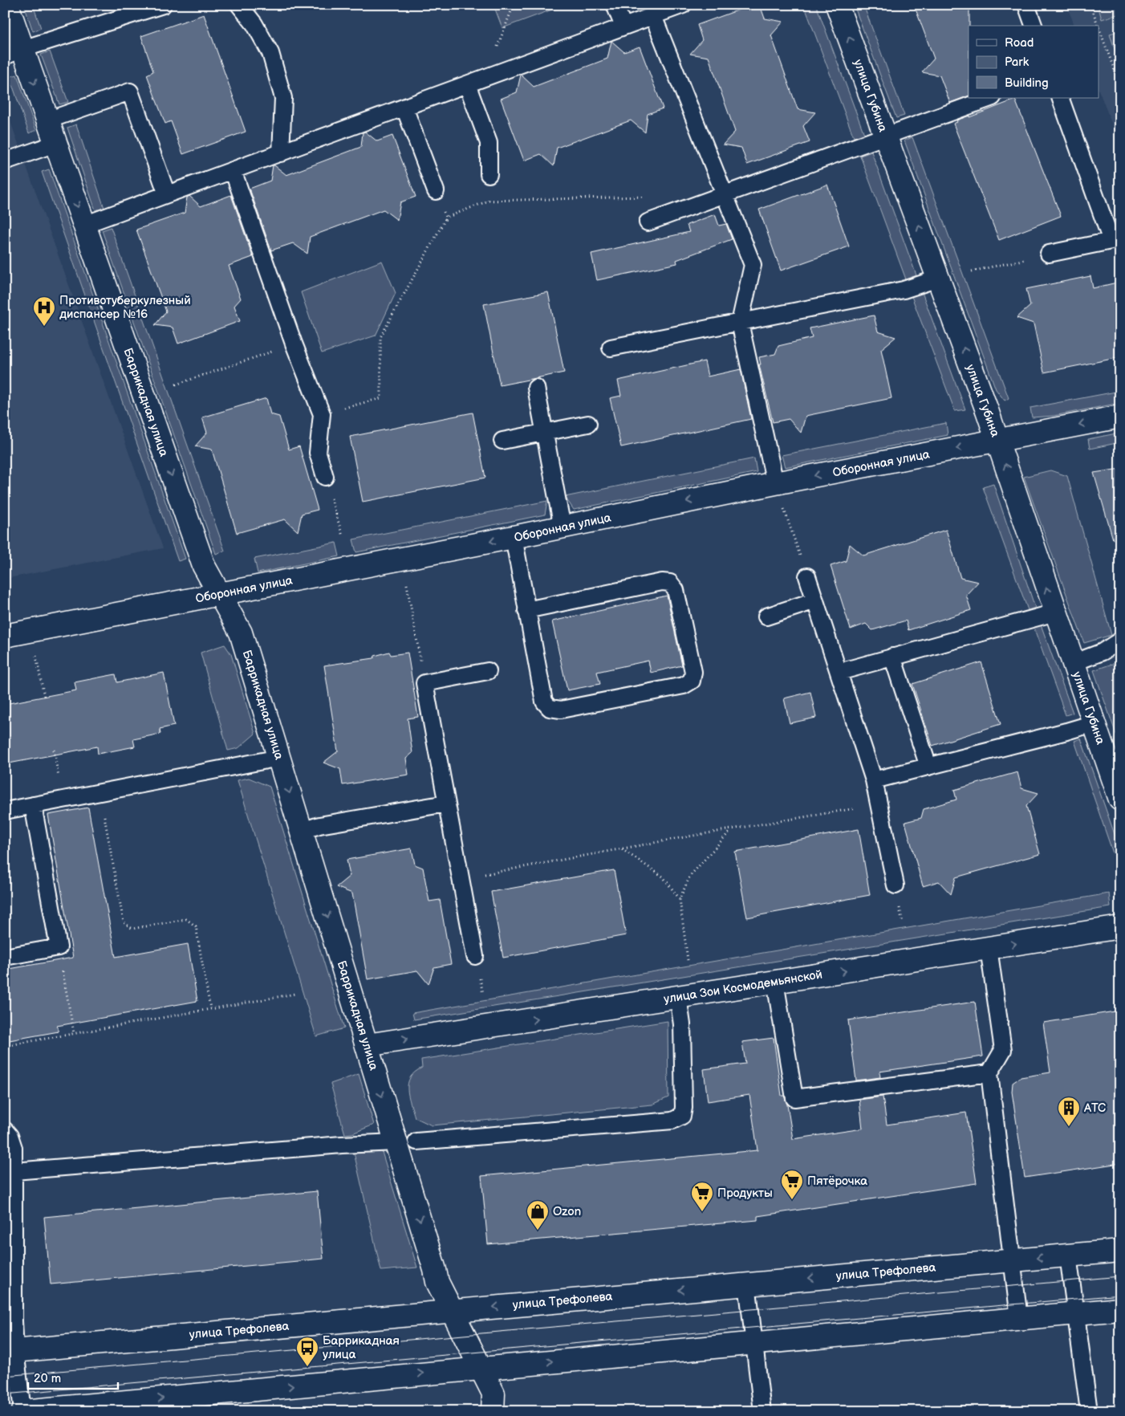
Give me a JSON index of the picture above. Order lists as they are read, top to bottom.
{
  "streets": {
    "street": [
      "улица Губина",
      "Баррикадная улица",
      "Оборонная улица",
      "улица Зои Космодемьянской",
      "улица Трефолева"
    ]
  },
  "crossings": [
    ["улица Губина", "Оборонная улица"],
    ["Баррикадная улица", "Оборонная улица"],
    ["Баррикадная улица", "улица Зои Космодемьянской"],
    ["Баррикадная улица", "улица Трефолева"]
  ],
  "one_way": [
    "улица Губина",
    "Баррикадная улица",
    "Оборонная улица",
    "улица Зои Космодемьянской"
  ],
  "places": {
    "hospital": ["Противотуберкулезный диспансер №16"],
    "building": ["АТС"],
    "supermarket": ["Пятёрочка", "Продукты"],
    "shop": ["Ozon"],
    "bus stop": ["Баррикадная улица"]
  },
  "legend": ["Road", "Park", "Building"],
  "scale_bar": "20 m"
}
